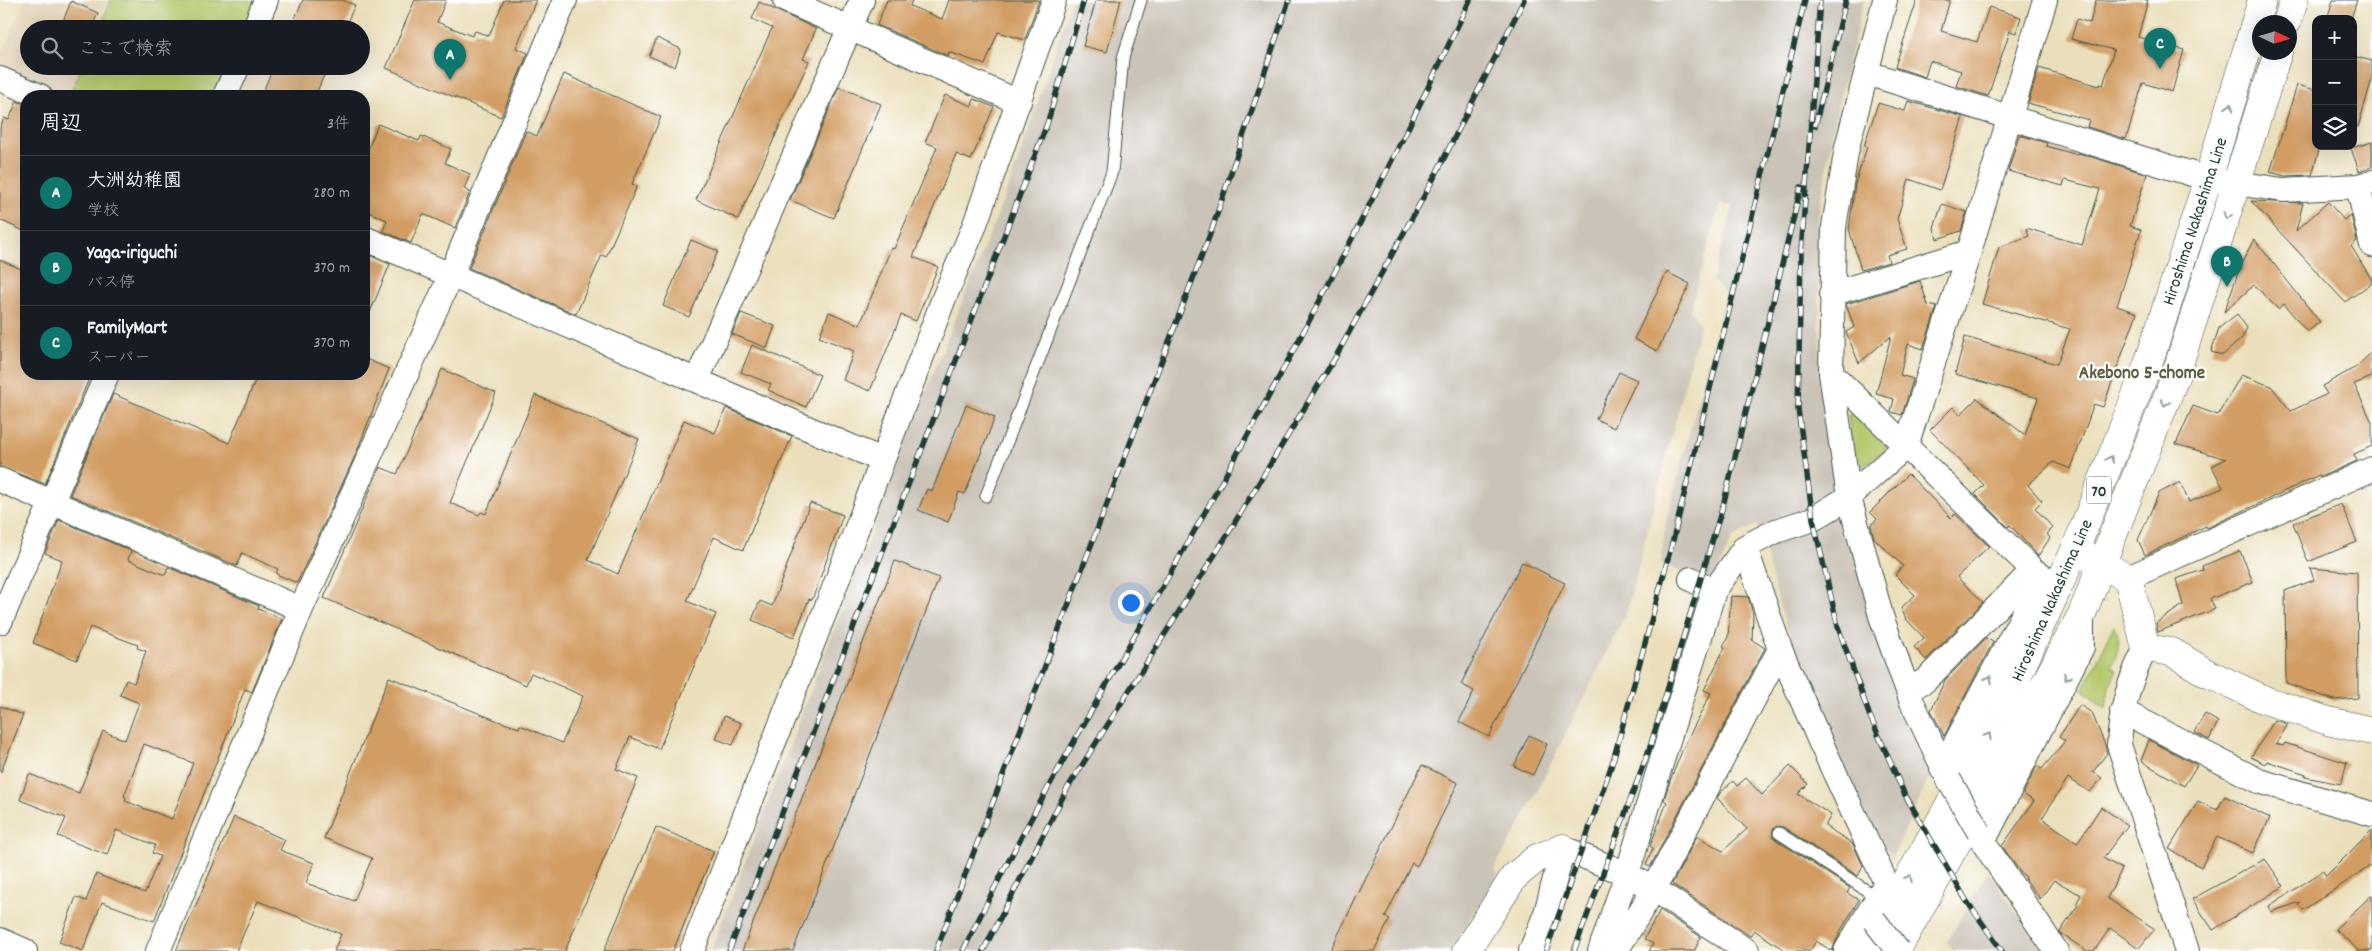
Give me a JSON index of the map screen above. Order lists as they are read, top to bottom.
{
  "streets": {
    "main road": ["Hiroshima Nakashima Line", "70"]
  },
  "districts": ["Akebono 5-chome"],
  "north": "right",
  "page": {
    "map_buttons": ["+", "−"],
    "search": "ここで検索",
    "pins": ["C", "A", "B"],
    "heading": ["周辺", "3件"],
    "list": [
      {
        "mark": "A",
        "name": "大洲幼稚園",
        "note": "学校",
        "value": "280 m"
      },
      {
        "mark": "B",
        "name": "Yaga-iriguchi",
        "note": "バス停",
        "value": "370 m"
      },
      {
        "mark": "C",
        "name": "FamilyMart",
        "note": "スーパー",
        "value": "370 m"
      }
    ]
  }
}
